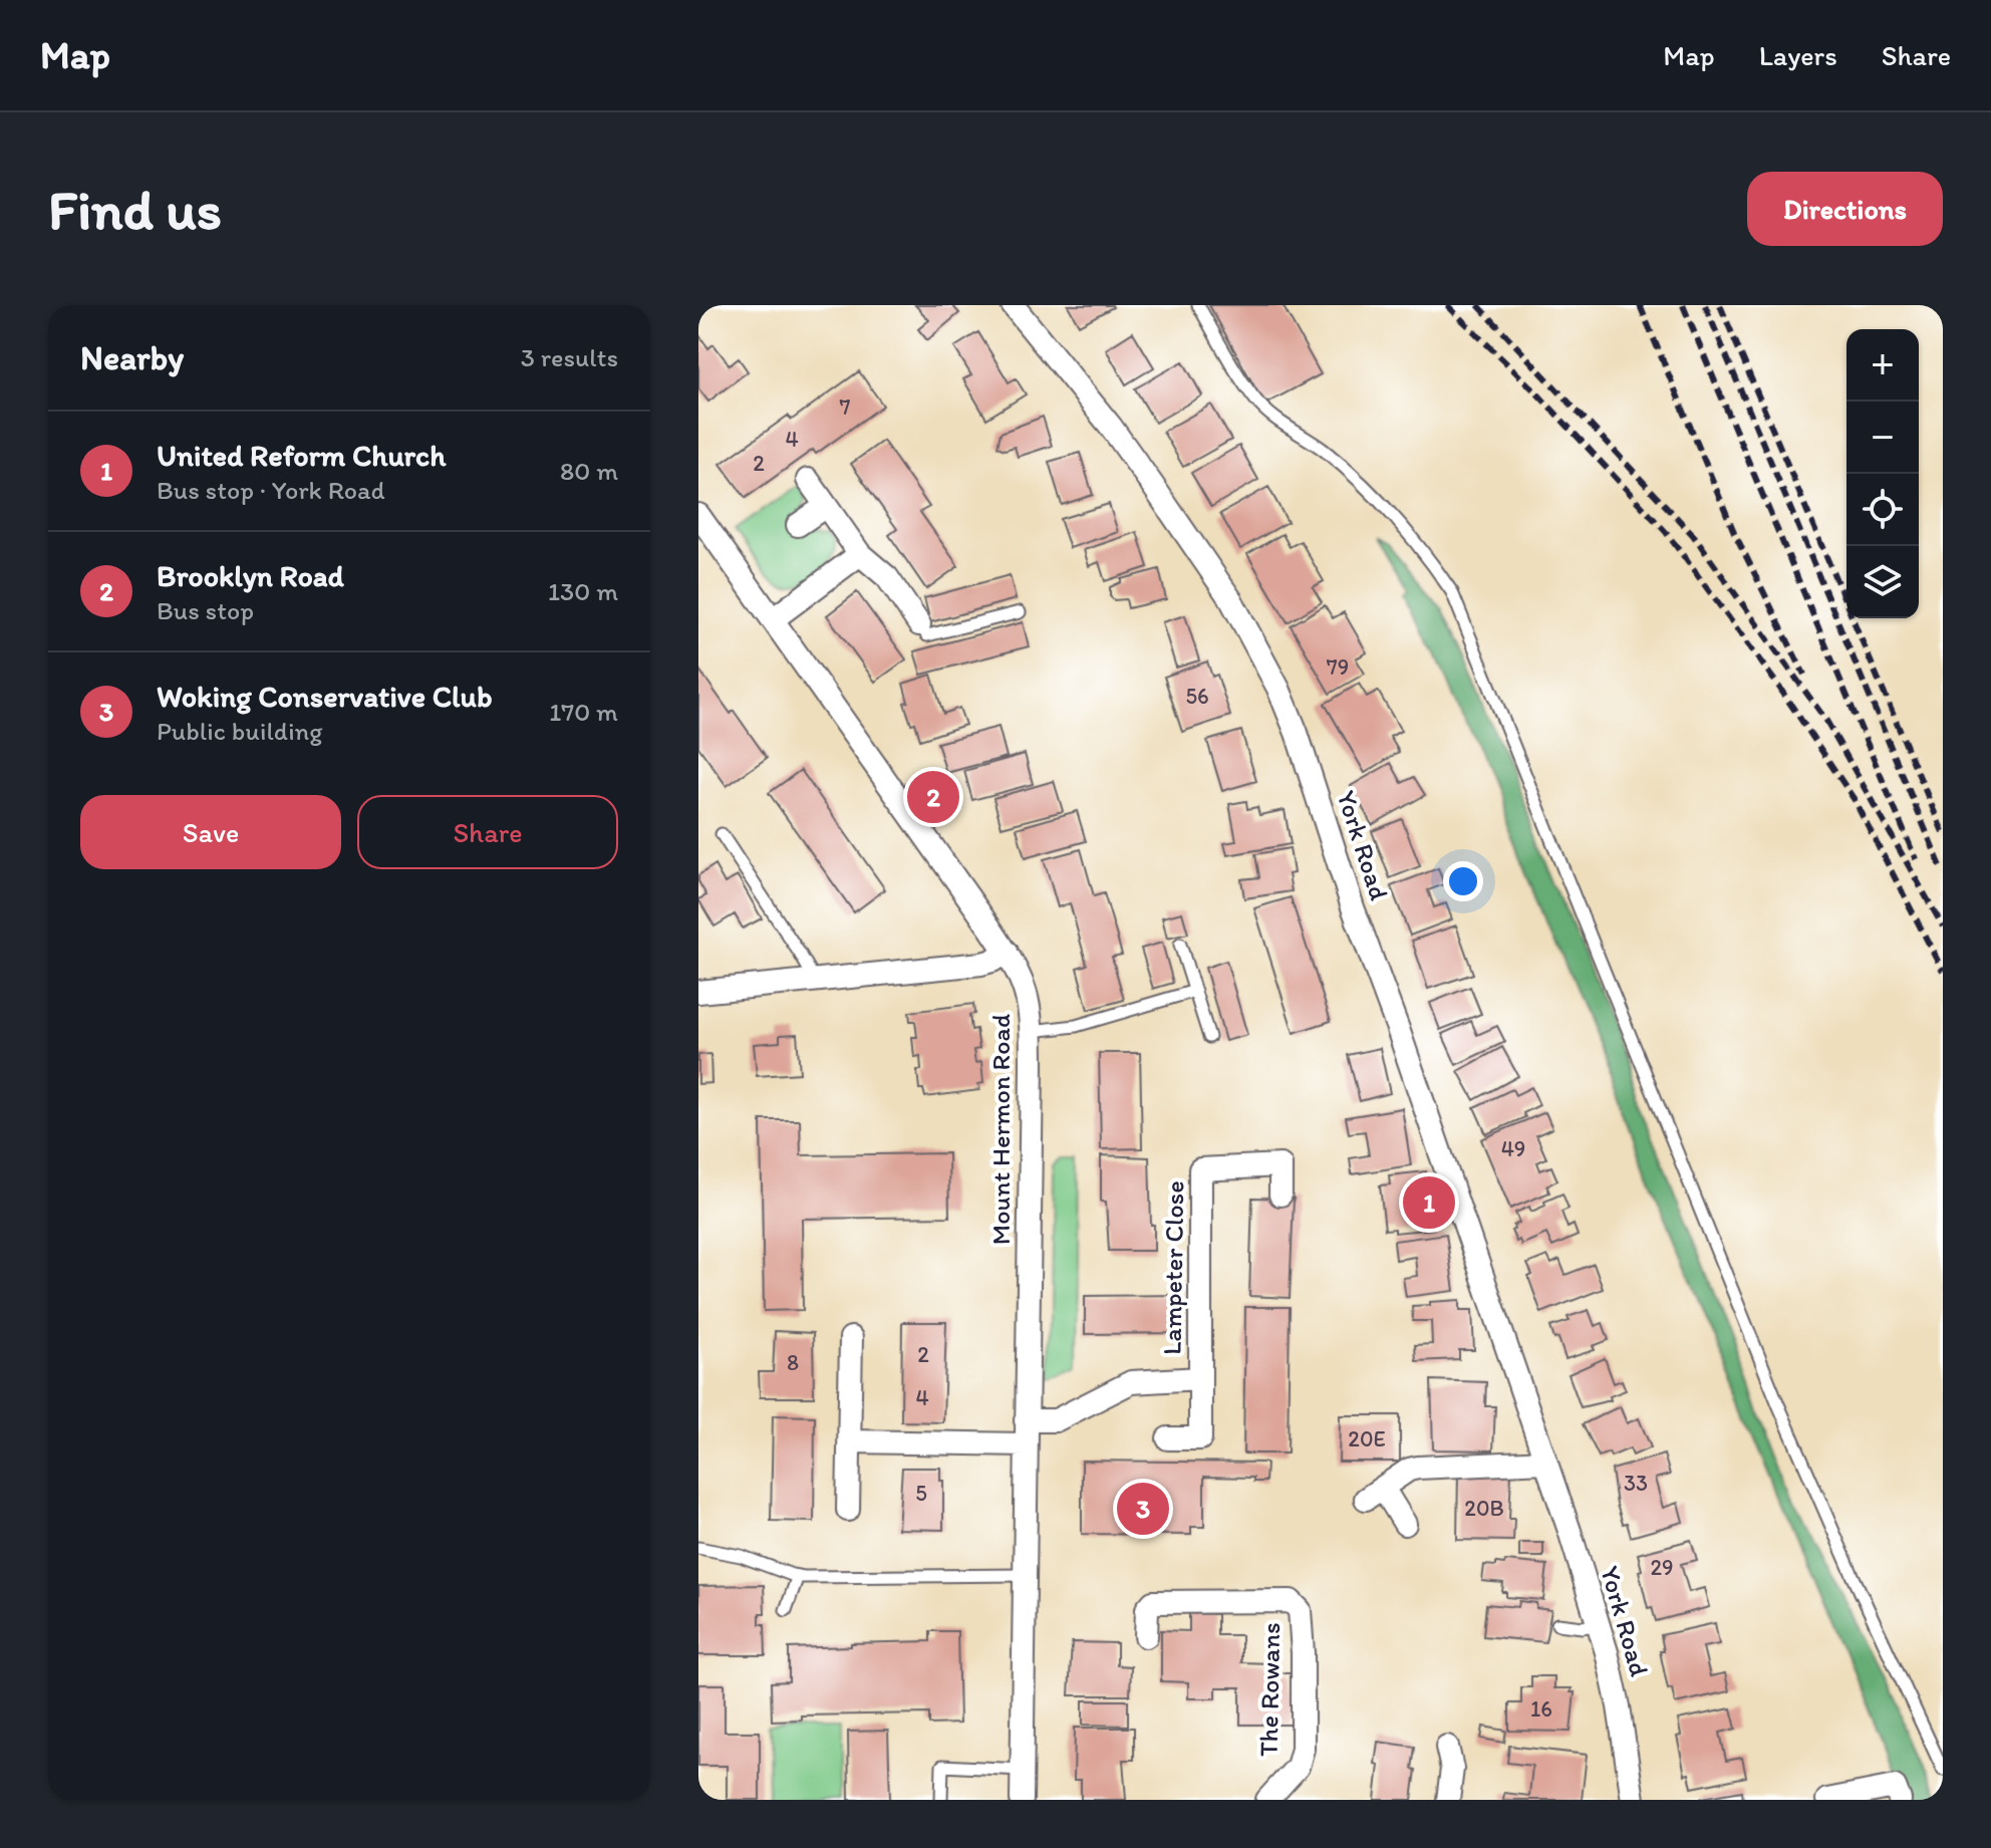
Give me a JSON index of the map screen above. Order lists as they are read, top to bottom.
{
  "streets": {
    "street": [
      "York Road",
      "Mount Hermon Road",
      "Lampeter Close",
      "The Rowans"
    ]
  },
  "crossings": [
    ["Mount Hermon Road", "Lampeter Close"]
  ],
  "house_numbers": [
    "7",
    "4",
    "2",
    "79",
    "56",
    "49",
    "2",
    "8",
    "4",
    "20E",
    "33",
    "5",
    "20B",
    "29",
    "16"
  ],
  "page": {
    "header": "Map",
    "nav": ["Map", "Layers", "Share"],
    "buttons": [
      "Directions",
      ["Save", "Share"]
    ],
    "title": "Find us",
    "heading": ["Nearby", "3 results"],
    "map_buttons": ["+", "−"],
    "list": [
      {
        "mark": "1",
        "name": "United Reform Church",
        "note": "Bus stop · York Road",
        "value": "80 m"
      },
      {
        "mark": "2",
        "name": "Brooklyn Road",
        "note": "Bus stop",
        "value": "130 m"
      },
      {
        "mark": "3",
        "name": "Woking Conservative Club",
        "note": "Public building",
        "value": "170 m"
      }
    ],
    "pins": ["2", "1", "3"]
  }
}
